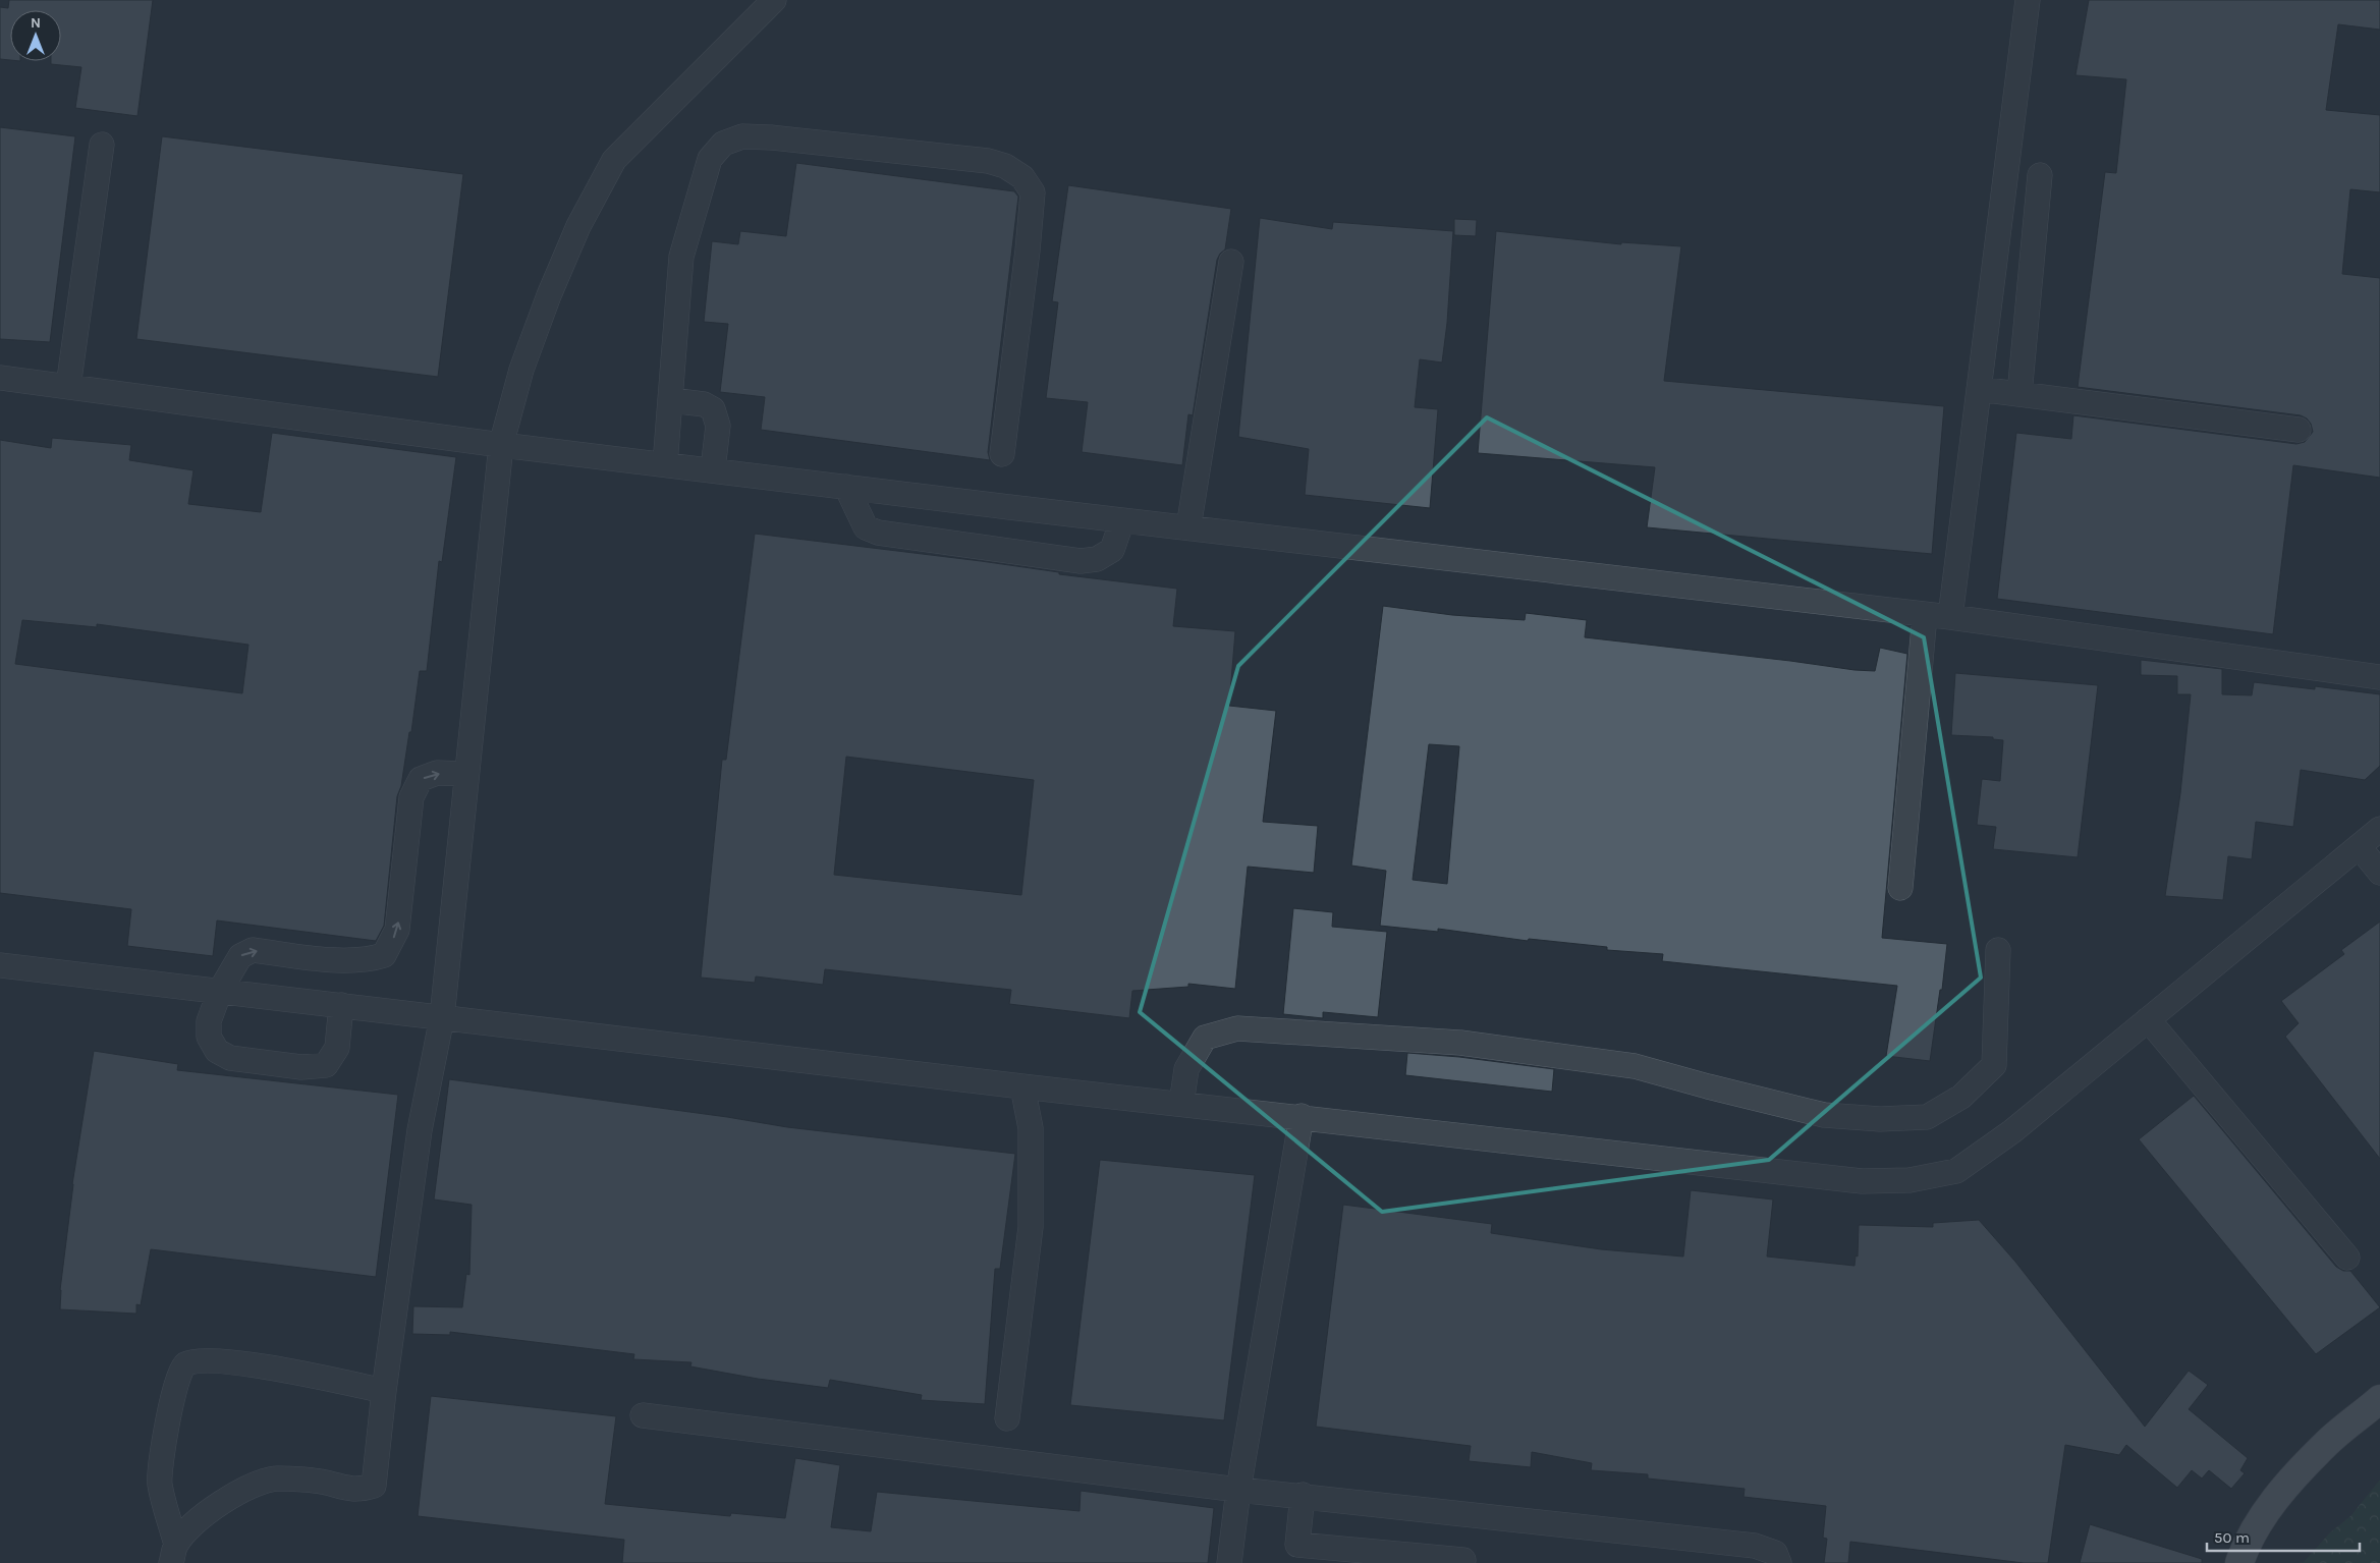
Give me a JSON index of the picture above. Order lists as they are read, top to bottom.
{
  "scale_bar": "50 m",
  "north": "top"
}
